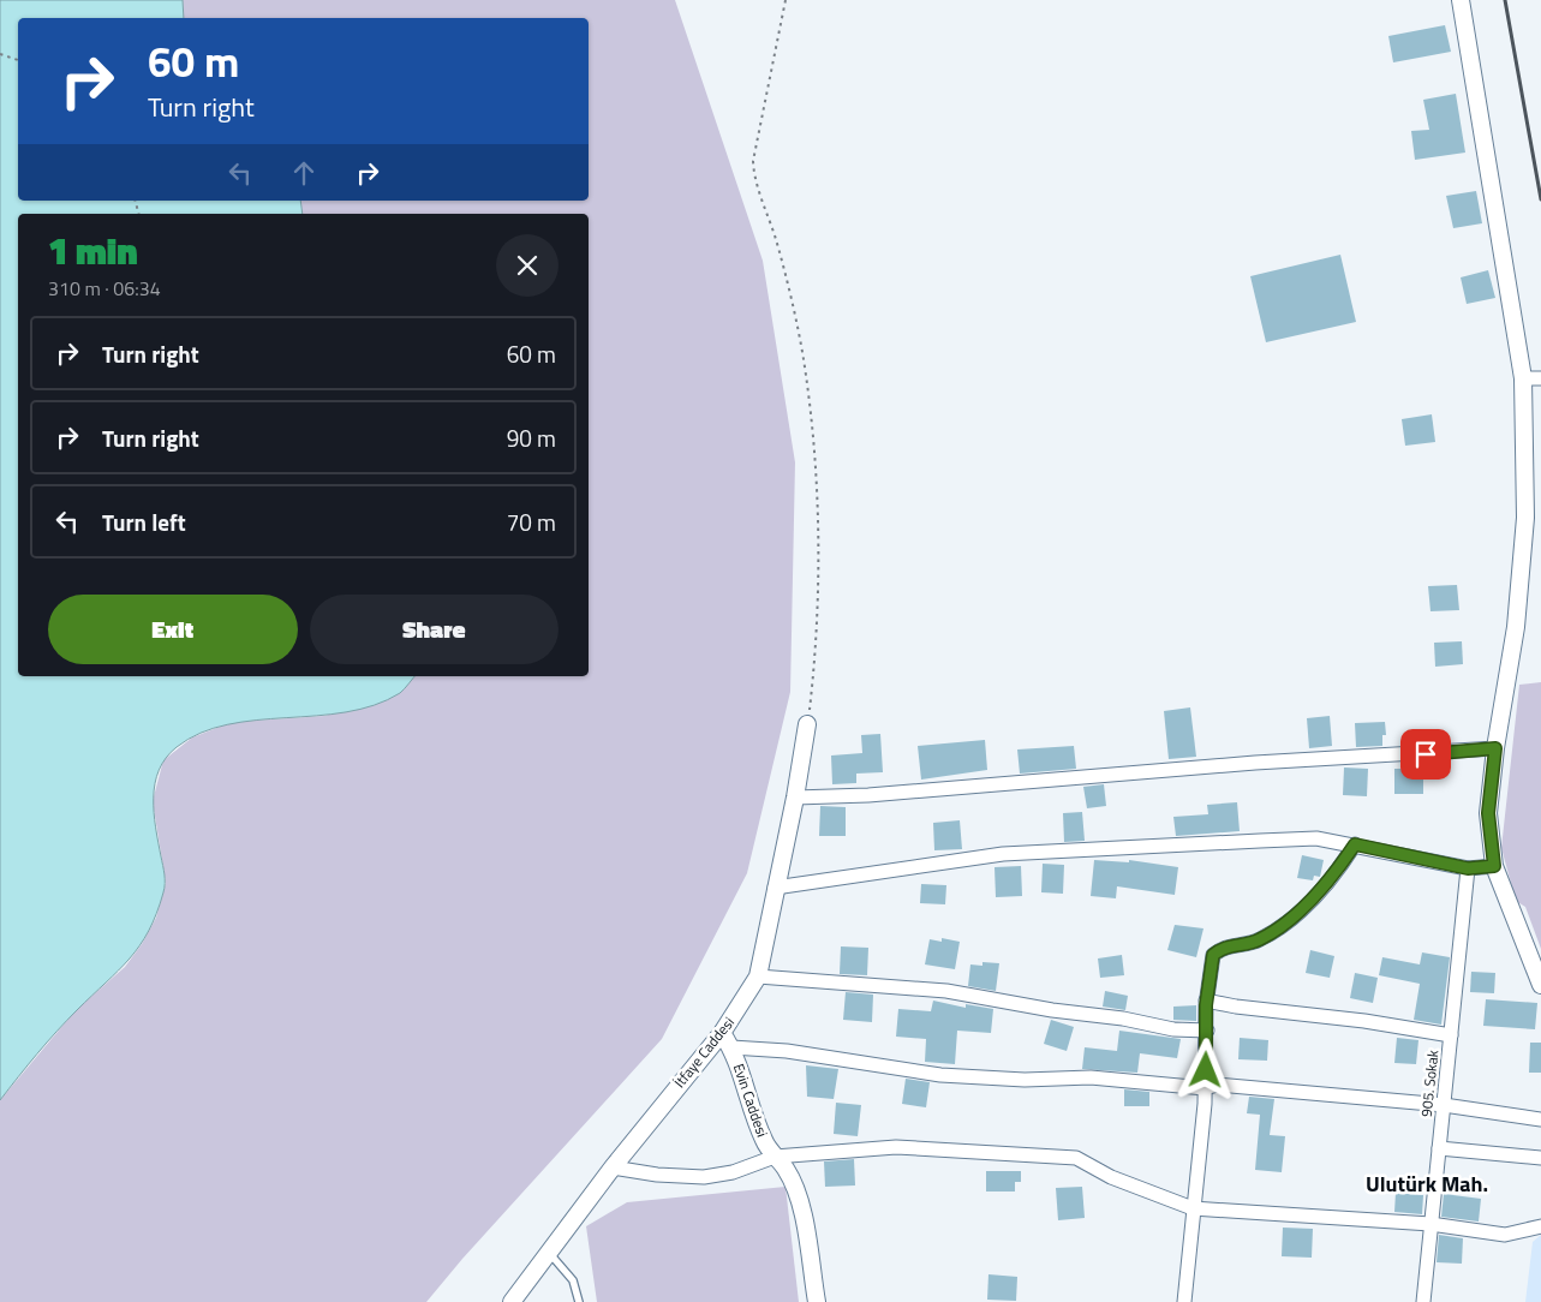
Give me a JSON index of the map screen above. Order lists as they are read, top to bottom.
{
  "streets": {
    "street": ["İtfaye Caddesi", "905. Sokak", "Evin Caddesi"]
  },
  "crossings": [
    ["İtfaye Caddesi", "Evin Caddesi"]
  ],
  "districts": ["Ulutürk Mah."],
  "page": {
    "turn": ["60 m", "Turn right"],
    "heading": ["1 min", "310 m · 06:34"],
    "list": [
      {
        "name": "Turn right",
        "value": "60 m"
      },
      {
        "name": "Turn right",
        "value": "90 m"
      },
      {
        "name": "Turn left",
        "value": "70 m"
      }
    ],
    "buttons": ["Exit", "Share"]
  }
}
